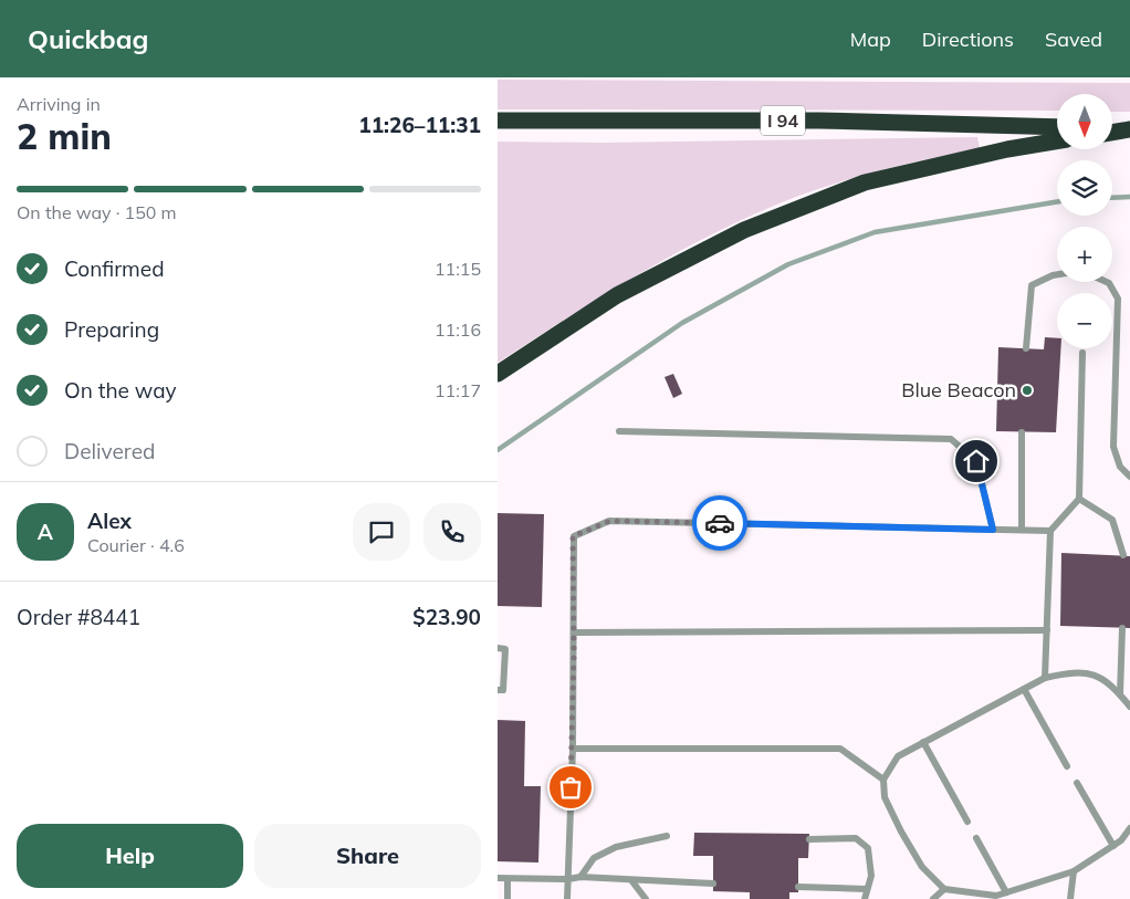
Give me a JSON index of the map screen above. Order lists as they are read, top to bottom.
{
  "streets": {
    "highway": ["I 94"]
  },
  "places": ["Blue Beacon"],
  "north": "bottom",
  "page": {
    "header": "Quickbag",
    "nav": ["Map", "Directions", "Saved"],
    "heading": ["2 min", "Arriving in", "11:26–11:31"],
    "panel": [
      "Alex",
      "Courier · 4.6",
      "Order #8441",
      "$23.90"
    ],
    "map_buttons": ["+", "−"],
    "bar": "On the way · 150 m",
    "list": [
      ["Confirmed", "11:15"],
      ["Preparing", "11:16"],
      ["On the way", "11:17"],
      "Delivered"
    ],
    "round": "A",
    "buttons": ["Help", "Share"]
  }
}
